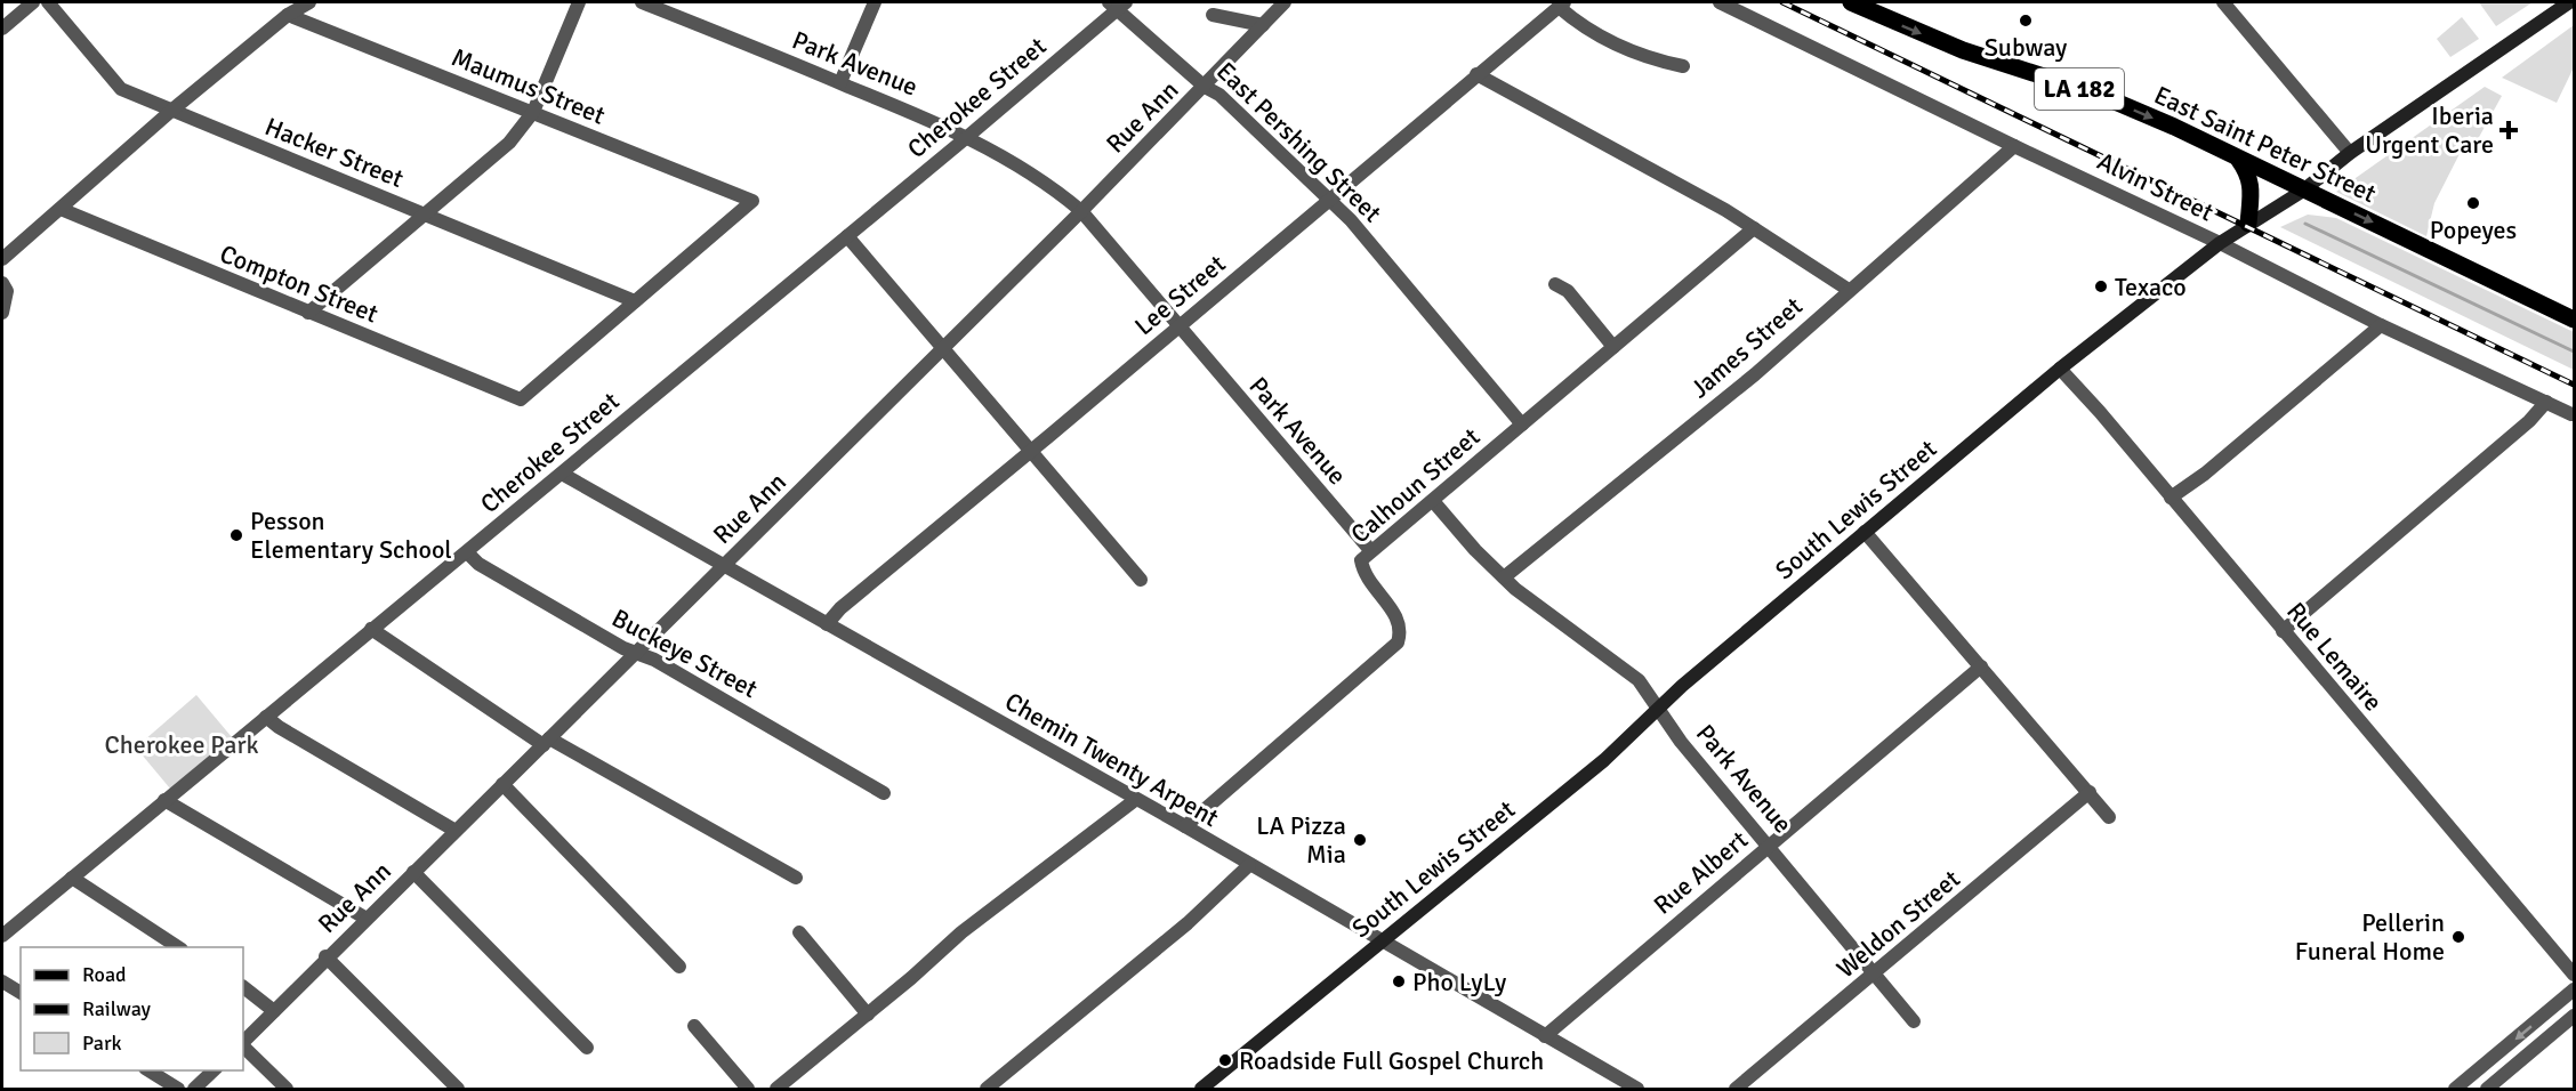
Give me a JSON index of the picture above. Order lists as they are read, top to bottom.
{
  "streets": {
    "main road": ["LA 182", "East Saint Peter Street", "South Lewis Street"],
    "street": [
      "Park Avenue",
      "Maumus Street",
      "Cherokee Street",
      "Rue Ann",
      "East Pershing Street",
      "Hacker Street",
      "Alvin Street",
      "Compton Street",
      "Lee Street",
      "James Street",
      "Calhoun Street",
      "Buckeye Street",
      "Rue Lemaire",
      "Chemin Twenty Arpent",
      "Rue Albert",
      "Weldon Street"
    ]
  },
  "crossings": [
    ["Park Avenue", "Cherokee Street"],
    ["Park Avenue", "Rue Ann"],
    ["Park Avenue", "Lee Street"],
    ["Park Avenue", "James Street"],
    ["Park Avenue", "Calhoun Street"],
    ["Park Avenue", "South Lewis Street"],
    ["Park Avenue", "Rue Albert"],
    ["Park Avenue", "Weldon Street"],
    ["Maumus Street", "Hacker Street"],
    ["Maumus Street", "Compton Street"],
    ["Cherokee Street", "East Pershing Street"],
    ["Cherokee Street", "Buckeye Street"],
    ["Cherokee Street", "Chemin Twenty Arpent"],
    ["Rue Ann", "East Pershing Street"],
    ["Rue Ann", "Buckeye Street"],
    ["Rue Ann", "Chemin Twenty Arpent"],
    ["East Pershing Street", "Lee Street"],
    ["East Pershing Street", "Calhoun Street"],
    ["East Saint Peter Street", "South Lewis Street"],
    ["Hacker Street", "Compton Street"],
    ["Alvin Street", "James Street"],
    ["Alvin Street", "South Lewis Street"],
    ["Lee Street", "Chemin Twenty Arpent"],
    ["Calhoun Street", "Chemin Twenty Arpent"],
    ["South Lewis Street", "Rue Lemaire"],
    ["South Lewis Street", "Chemin Twenty Arpent"],
    ["Chemin Twenty Arpent", "Rue Albert"]
  ],
  "one_way": ["East Saint Peter Street"],
  "parks": ["Cherokee Park"],
  "places": {
    "other": [
      "Subway",
      "Popeyes",
      "Texaco",
      "Pesson Elementary School",
      "LA Pizza Mia",
      "Pellerin Funeral Home",
      "Pho LyLy",
      "Roadside Full Gospel Church"
    ],
    "health": ["Iberia Urgent Care"]
  },
  "legend": ["Road", "Railway", "Park"]
}
